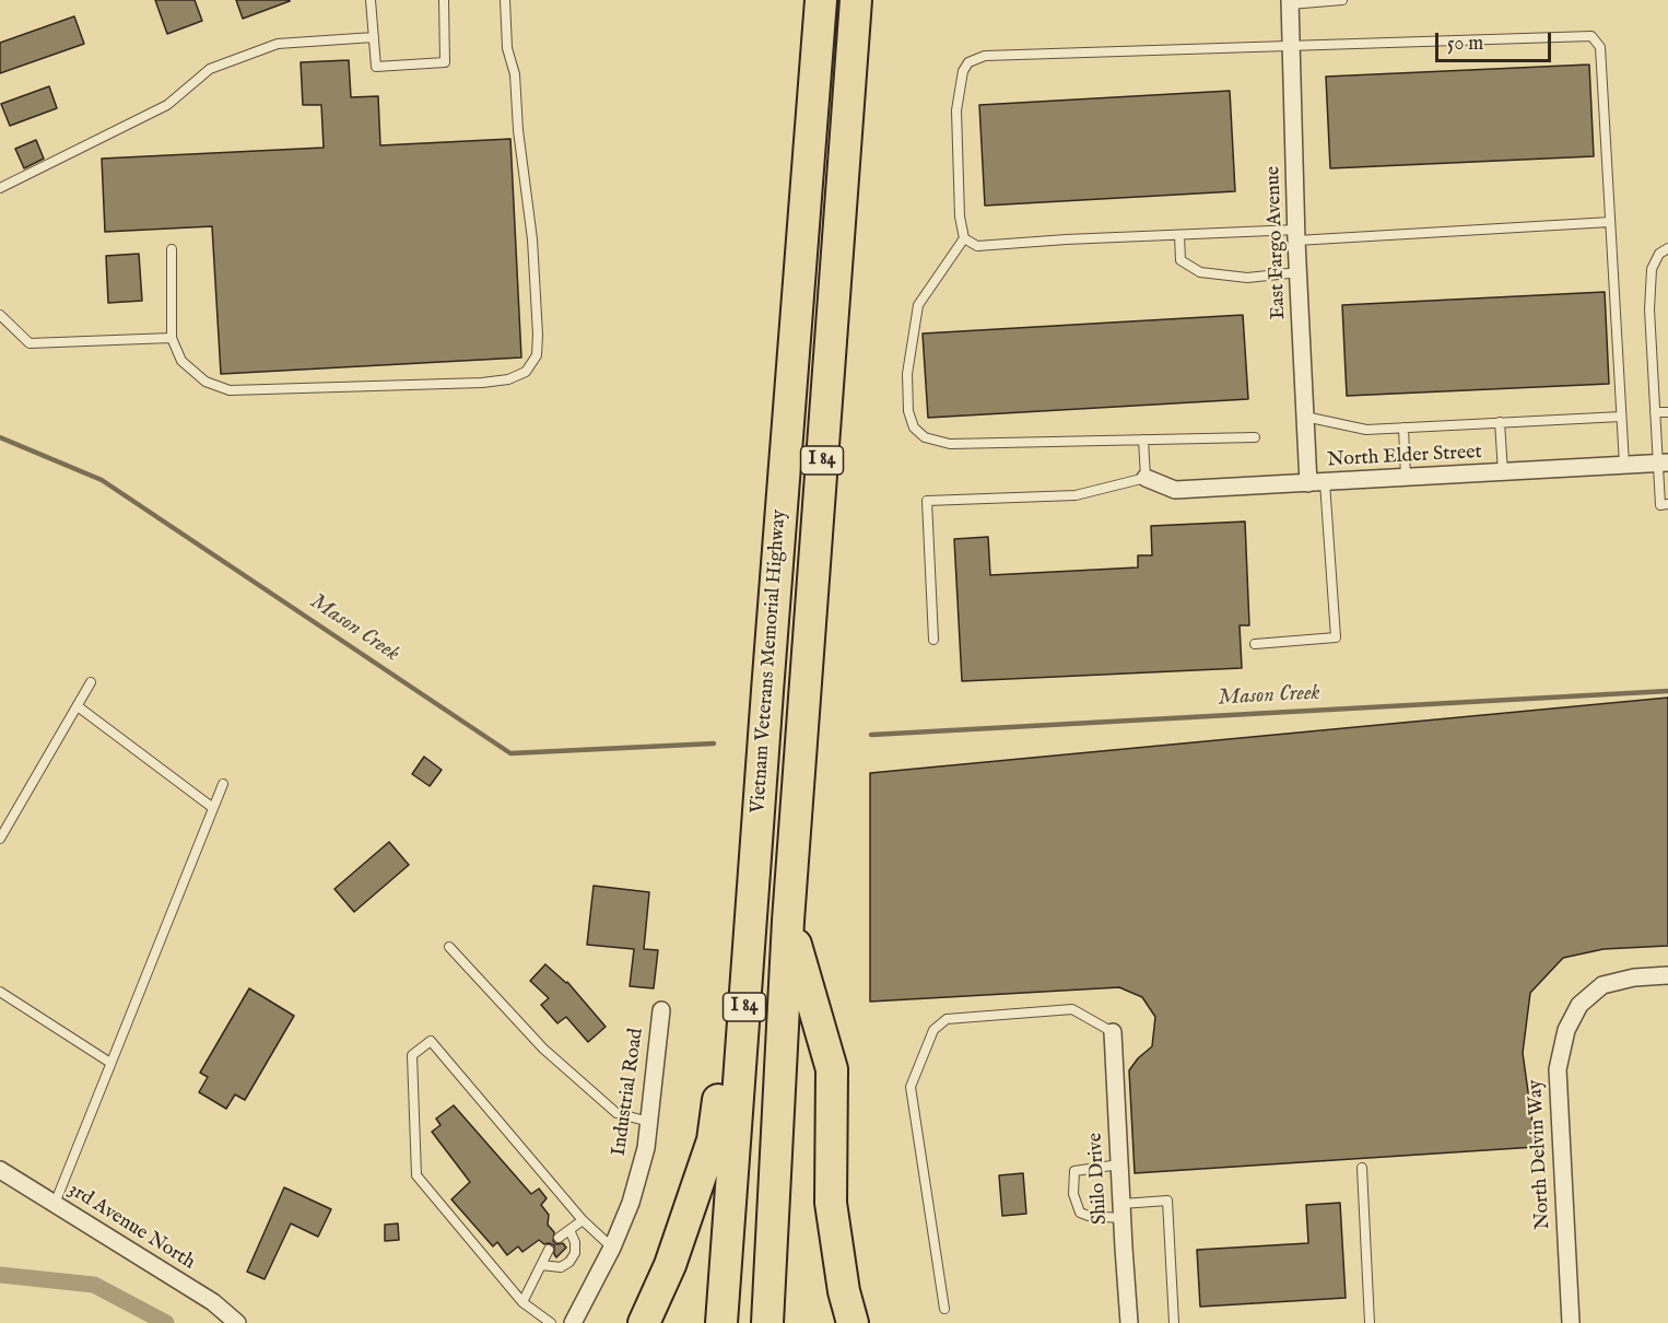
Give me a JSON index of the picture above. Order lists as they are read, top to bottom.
{
  "streets": {
    "highway": ["I 84", "Vietnam Veterans Memorial Highway"],
    "street": [
      "East Fargo Avenue",
      "North Elder Street",
      "Industrial Road",
      "North Delvin Way",
      "Shilo Drive",
      "3rd Avenue North"
    ]
  },
  "crossings": [
    ["East Fargo Avenue", "North Elder Street"]
  ],
  "water": ["Mason Creek"],
  "scale_bar": "50 m"
}
